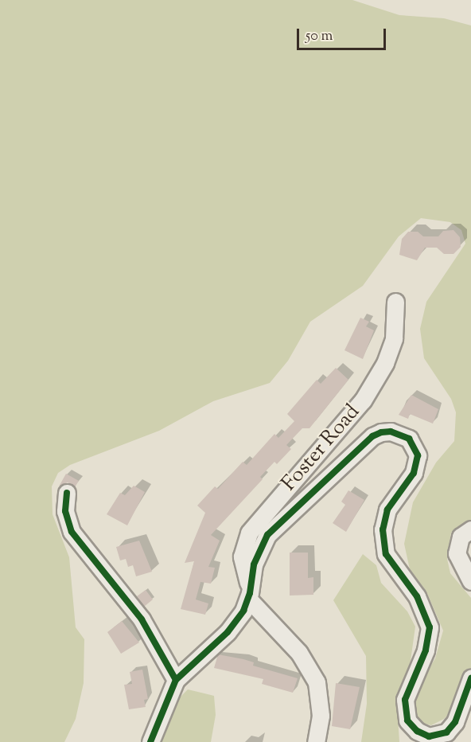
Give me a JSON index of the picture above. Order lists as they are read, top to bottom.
{
  "streets": {
    "street": ["Foster Road"]
  },
  "scale_bar": "50 m"
}
